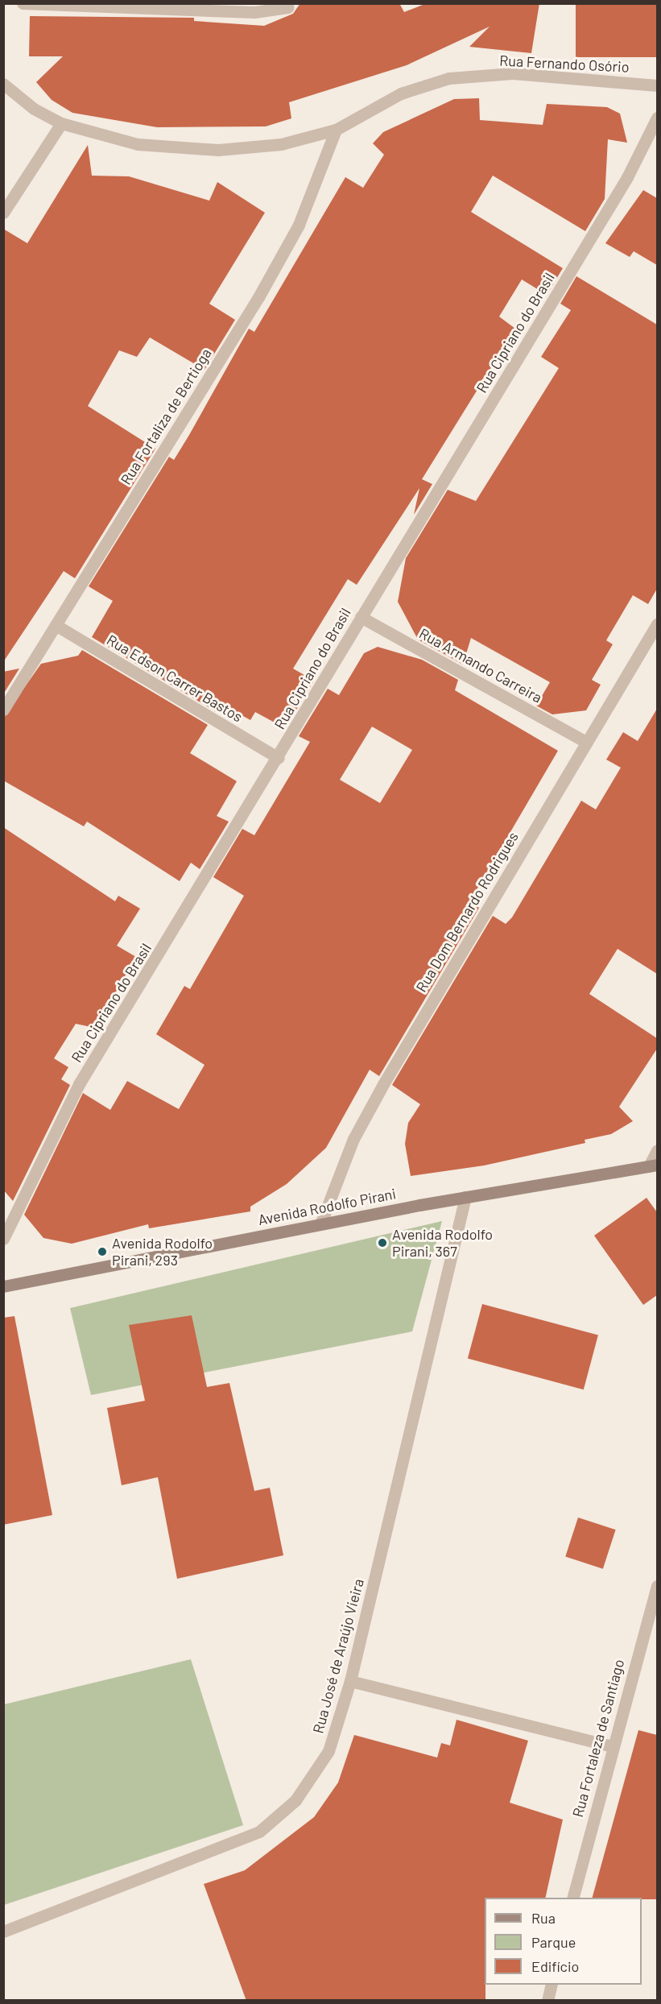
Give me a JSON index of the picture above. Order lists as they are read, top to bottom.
{
  "streets": {
    "main road": ["Avenida Rodolfo Pirani"],
    "street": [
      "Rua Fernando Osório",
      "Rua Cipriano do Brasil",
      "Rua Fortaliza de Bertioga",
      "Rua Armando Carreira",
      "Rua Edson Carrer Bastos",
      "Rua Dom Bernardo Rodrigues",
      "Rua José de Araújo Vieira",
      "Rua Fortaleza de Santiago"
    ]
  },
  "crossings": [
    ["Rua Fernando Osório", "Rua Fortaliza de Bertioga"],
    ["Rua Cipriano do Brasil", "Rua Armando Carreira"],
    ["Rua Cipriano do Brasil", "Rua Edson Carrer Bastos"],
    ["Rua Fortaliza de Bertioga", "Rua Edson Carrer Bastos"],
    ["Rua Armando Carreira", "Rua Dom Bernardo Rodrigues"],
    ["Rua Dom Bernardo Rodrigues", "Avenida Rodolfo Pirani"],
    ["Avenida Rodolfo Pirani", "Rua José de Araújo Vieira"]
  ],
  "places": ["Avenida Rodolfo Pirani, 367", "Avenida Rodolfo Pirani, 293"],
  "legend": ["Rua", "Parque", "Edifício"]
}
